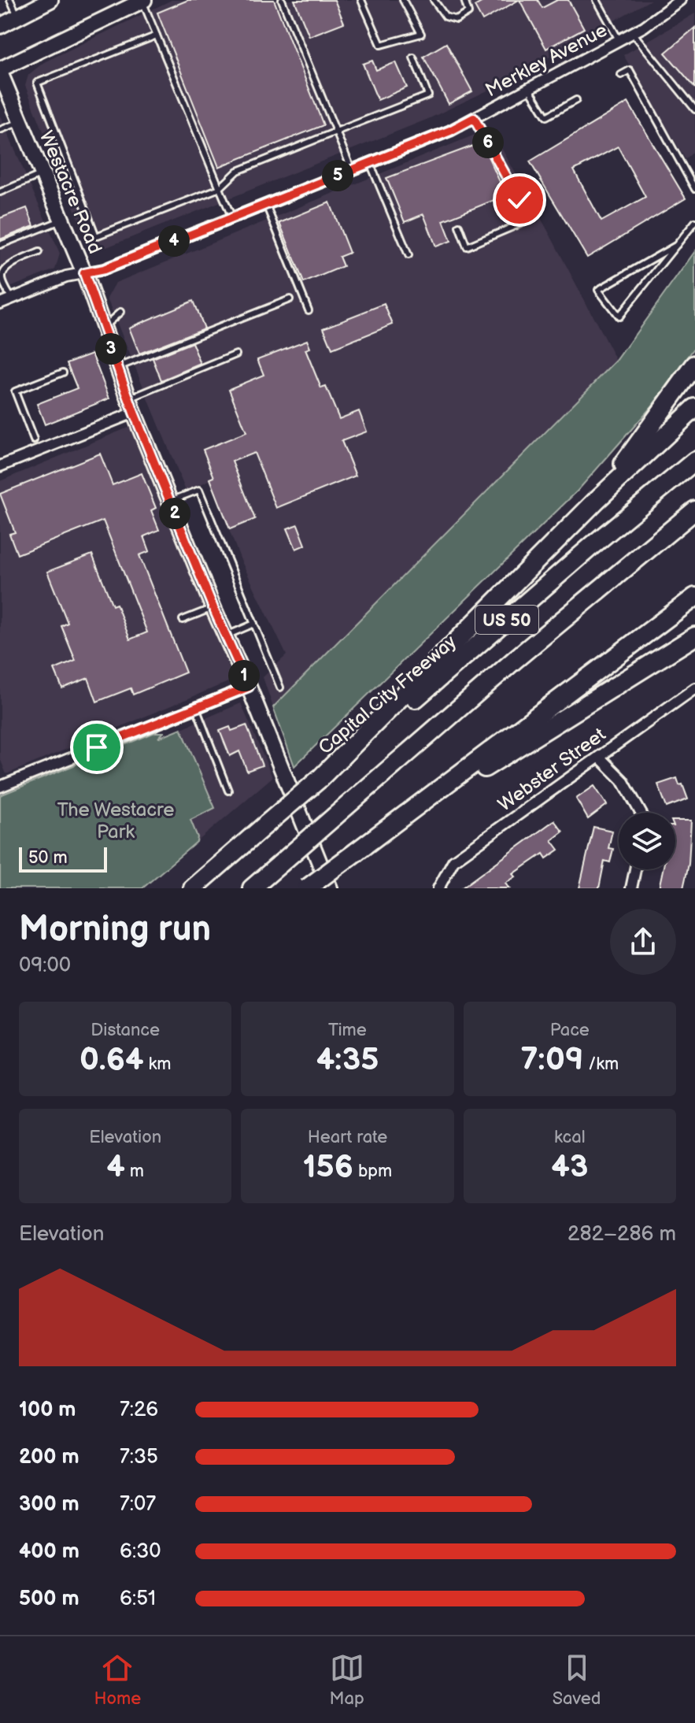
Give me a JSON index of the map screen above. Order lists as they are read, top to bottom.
{
  "streets": {
    "highway": ["US 50", "Capital City Freeway"],
    "street": ["Merkley Avenue", "Westacre Road", "Webster Street"]
  },
  "crossings": [
    ["Merkley Avenue", "Westacre Road"]
  ],
  "parks": ["The Westacre Park"],
  "scale_bar": "50 m",
  "page": {
    "pins": [
      "6",
      "5",
      "4",
      "3",
      "2",
      "1"
    ],
    "scale": "50 m",
    "heading": ["Morning run", "09:00"],
    "stats": [
      ["Distance", "0.64 km"],
      ["Time", "4:35"],
      ["Pace", "7:09 /km"],
      ["Elevation", "4 m"],
      ["Heart rate", "156 bpm"],
      ["kcal", "43"]
    ],
    "chart": ["Elevation", "282–286 m"],
    "list": [
      {
        "name": "100 m",
        "note": "7:26"
      },
      {
        "name": "200 m",
        "note": "7:35"
      },
      {
        "name": "300 m",
        "note": "7:07"
      },
      {
        "name": "400 m",
        "note": "6:30"
      },
      {
        "name": "500 m",
        "note": "6:51"
      }
    ],
    "tabs": ["Home", "Map", "Saved"]
  }
}
